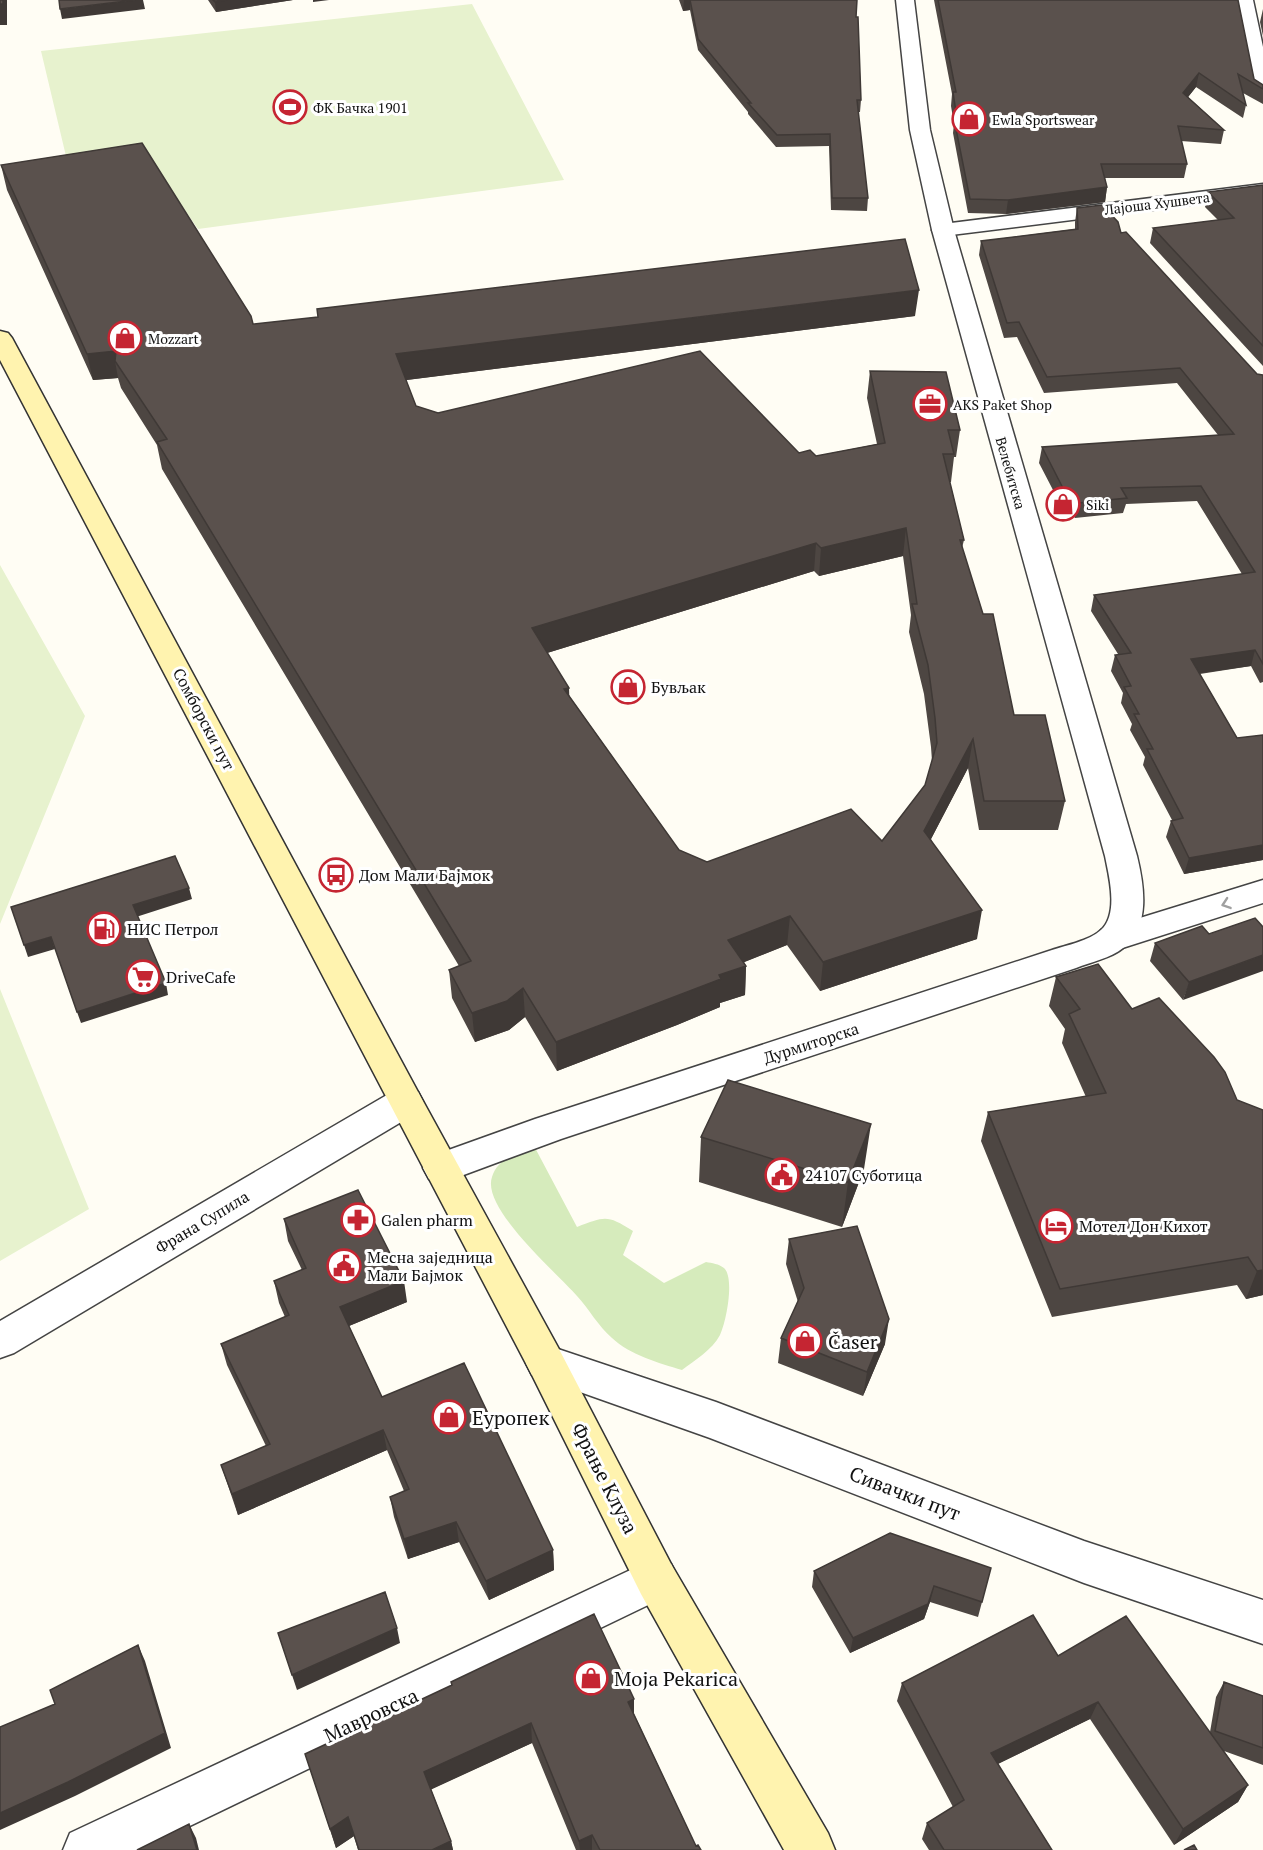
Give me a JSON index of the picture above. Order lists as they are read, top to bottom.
{
  "streets": {
    "main road": ["Сомборски пут", "Фрање Клуза"],
    "street": [
      "Лајоша Хушвета",
      "Велебитска",
      "Дурмиторска",
      "Франа Супила",
      "Сивачки пут",
      "Мавровска"
    ]
  },
  "crossings": [
    ["Лајоша Хушвета", "Велебитска"],
    ["Велебитска", "Дурмиторска"],
    ["Сомборски пут", "Франа Супила"],
    ["Сомборски пут", "Фрање Клуза"],
    ["Дурмиторска", "Фрање Клуза"],
    ["Франа Супила", "Фрање Клуза"],
    ["Фрање Клуза", "Сивачки пут"],
    ["Фрање Клуза", "Мавровска"]
  ],
  "places": {
    "sports": ["ФК Бачка 1901"],
    "shop": [
      "Ewla Sportswear",
      "Mozzart",
      "Siki",
      "Бувљак",
      "Časer",
      "Еуропек",
      "Moja Pekarica"
    ],
    "office": ["AKS Paket Shop"],
    "bus stop": ["Дом Мали Бајмок"],
    "fuel station": ["НИС Петрол"],
    "supermarket": ["DriveCafe"],
    "public building": ["24107 Суботица", "Месна заједница Мали Бајмок"],
    "pharmacy": ["Galen pharm"],
    "hotel": ["Мотел Дон Кихот"]
  }
}
